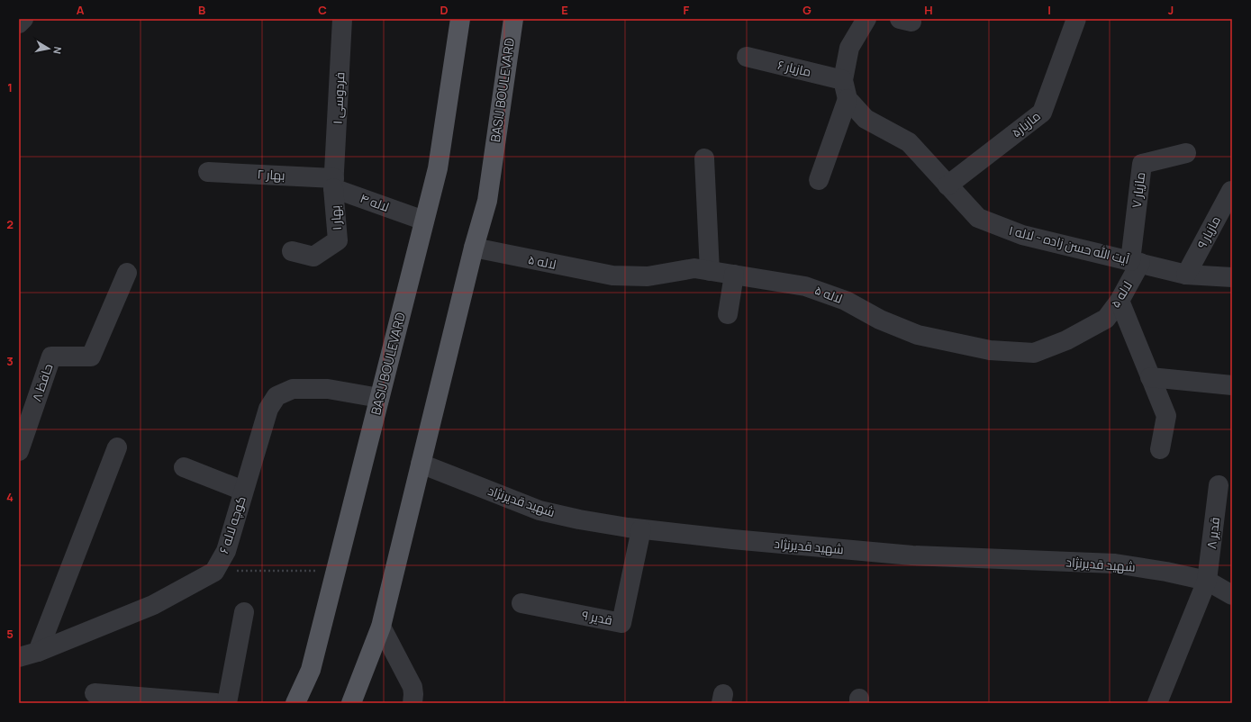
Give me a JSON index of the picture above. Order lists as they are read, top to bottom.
{
  "streets": {
    "main road": ["BASIJ BOULEVARD"],
    "street": [
      "مازیار ۶",
      "فردوسی ۱",
      "مازیار۵",
      "بهار ۲",
      "مازیار ۷",
      "لاله ۴",
      "بهار ۱",
      "مازیار ۹",
      "آیت الله حسن زاده - لاله ۱",
      "لاله ۵",
      "حافظ ۸",
      "شهید قدیرنژاد",
      "کوچه لاله ۶",
      "قدیر ۸",
      "قدیر ۹"
    ]
  },
  "crossings": [
    ["مازیار ۶", "آیت الله حسن زاده - لاله ۱"],
    ["BASIJ BOULEVARD", "لاله ۴"],
    ["BASIJ BOULEVARD", "لاله ۵"],
    ["BASIJ BOULEVARD", "شهید قدیرنژاد"],
    ["BASIJ BOULEVARD", "کوچه لاله ۶"],
    ["فردوسی ۱", "بهار ۲"],
    ["فردوسی ۱", "لاله ۴"],
    ["فردوسی ۱", "بهار ۱"],
    ["مازیار۵", "آیت الله حسن زاده - لاله ۱"],
    ["بهار ۲", "لاله ۴"],
    ["بهار ۲", "بهار ۱"],
    ["مازیار ۷", "آیت الله حسن زاده - لاله ۱"],
    ["مازیار ۷", "لاله ۵"],
    ["لاله ۴", "بهار ۱"],
    ["مازیار ۹", "آیت الله حسن زاده - لاله ۱"],
    ["آیت الله حسن زاده - لاله ۱", "لاله ۵"],
    ["شهید قدیرنژاد", "قدیر ۸"],
    ["شهید قدیرنژاد", "قدیر ۹"]
  ],
  "north": "right",
  "grid": {
    "columns": [
      "A",
      "B",
      "C",
      "D",
      "E",
      "F",
      "G",
      "H",
      "I",
      "J"
    ],
    "rows": [
      "1",
      "2",
      "3",
      "4",
      "5"
    ]
  }
}
